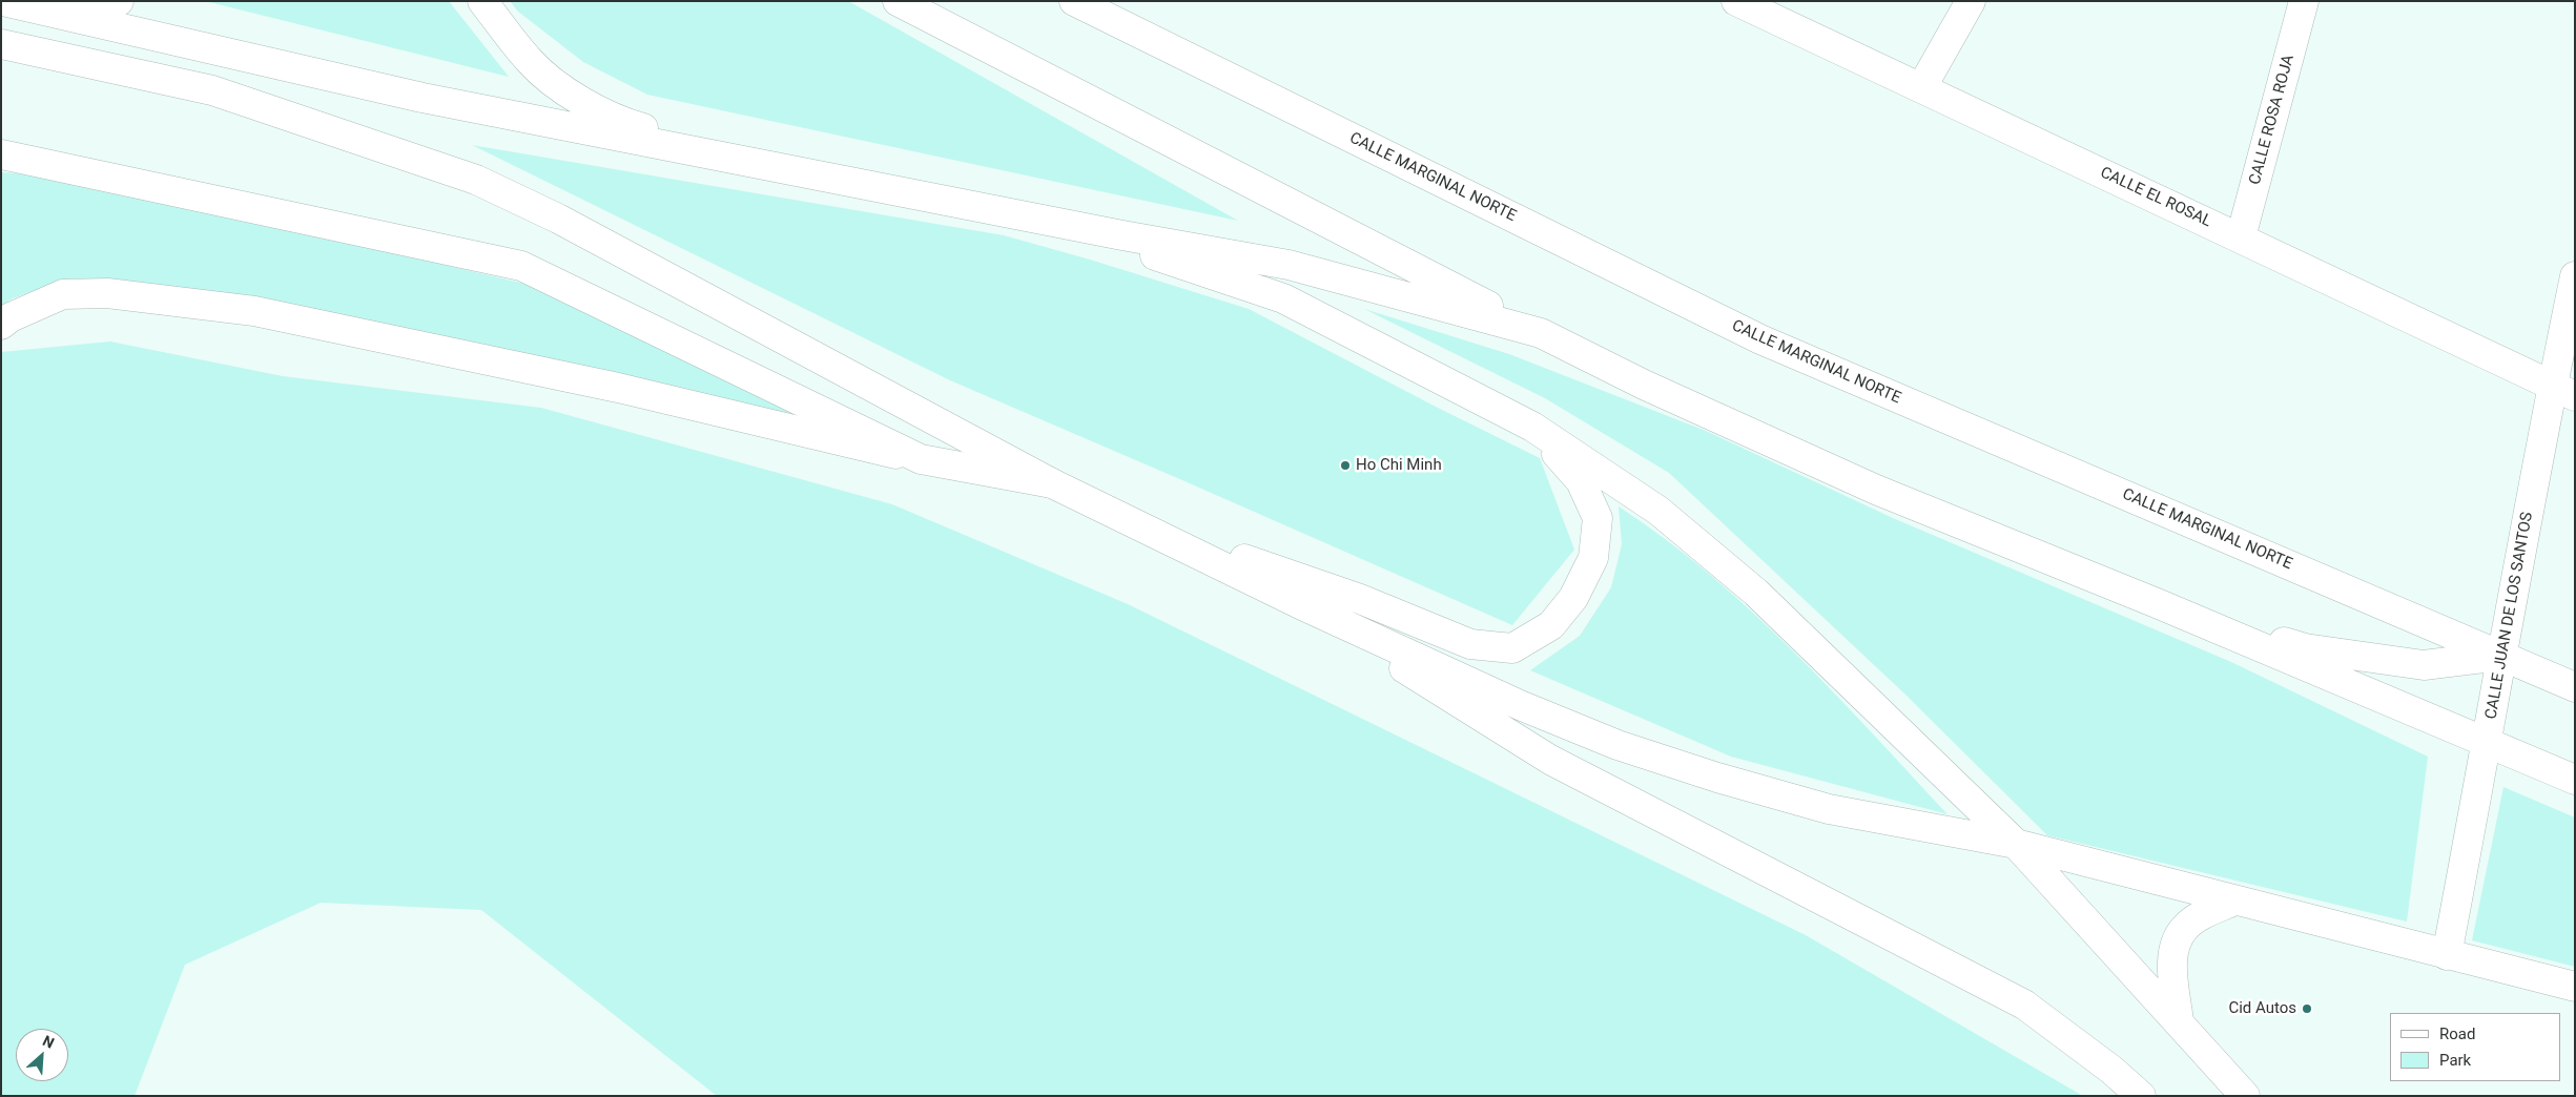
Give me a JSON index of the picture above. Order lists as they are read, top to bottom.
{
  "streets": {
    "main road": [
      "CALLE ROSA ROJA",
      "CALLE MARGINAL NORTE",
      "CALLE EL ROSAL",
      "CALLE JUAN DE LOS SANTOS"
    ]
  },
  "crossings": [
    ["CALLE ROSA ROJA", "CALLE EL ROSAL"],
    ["CALLE MARGINAL NORTE", "CALLE JUAN DE LOS SANTOS"],
    ["CALLE EL ROSAL", "CALLE JUAN DE LOS SANTOS"]
  ],
  "places": ["Ho Chi Minh", "Cid Autos"],
  "legend": ["Road", "Park"],
  "north": "top right"
}
